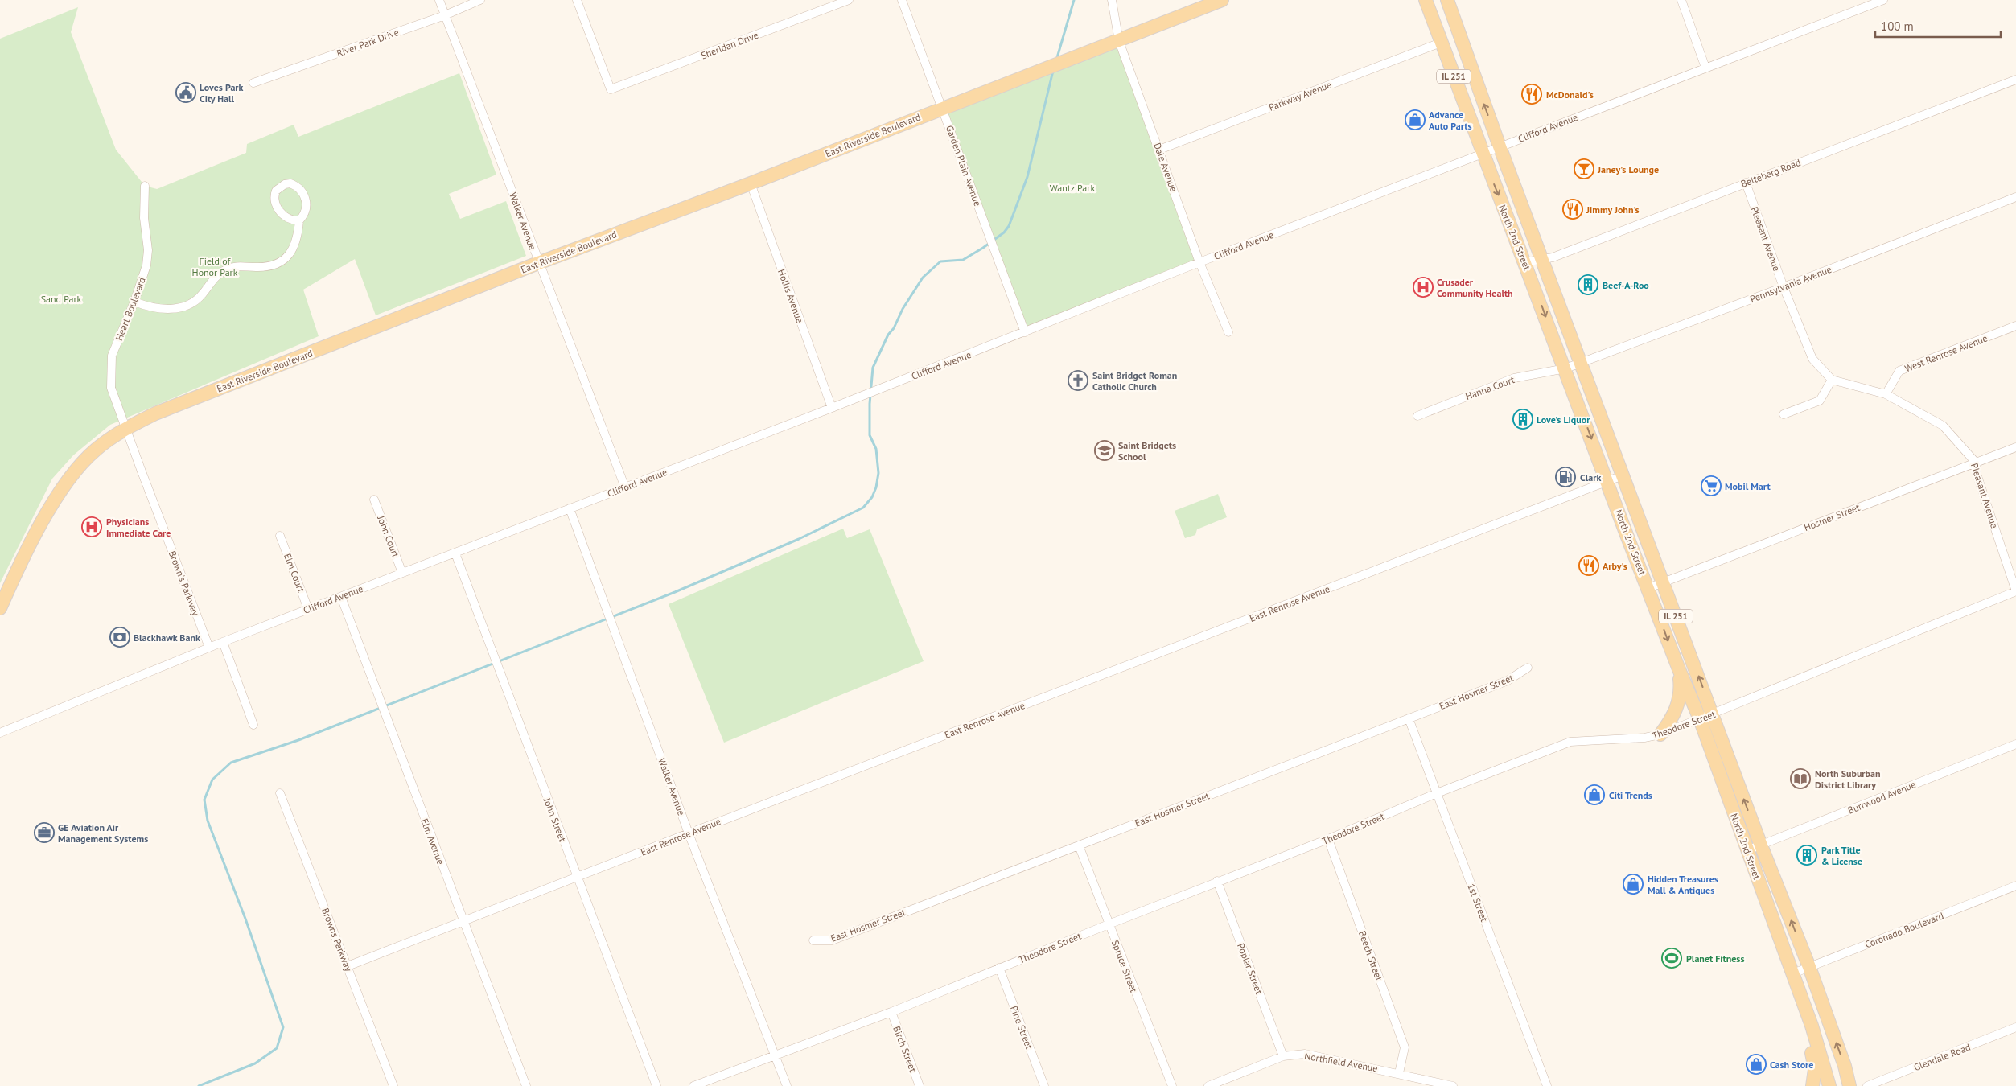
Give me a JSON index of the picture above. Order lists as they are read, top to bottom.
{
  "streets": {
    "main road": ["IL 251", "East Riverside Boulevard", "North 2nd Street"],
    "street": [
      "River Park Drive",
      "Sheridan Drive",
      "Parkway Avenue",
      "Clifford Avenue",
      "Garden Plain Avenue",
      "Dale Avenue",
      "Belteberg Road",
      "Walker Avenue",
      "Pleasant Avenue",
      "Pennsylvania Avenue",
      "Hollis Avenue",
      "Heart Boulevard",
      "West Renrose Avenue",
      "Hanna Court",
      "Hosmer Street",
      "John Court",
      "Elm Court",
      "Brown's Parkway",
      "East Renrose Avenue",
      "East Hosmer Street",
      "Theodore Street",
      "Burrwood Avenue",
      "John Street",
      "Elm Avenue",
      "1st Street",
      "Coronado Boulevard",
      "Browns Parkway",
      "Beech Street",
      "Spruce Street",
      "Poplar Street",
      "Pine Street",
      "Birch Street",
      "Glendale Road",
      "Northfield Avenue"
    ]
  },
  "crossings": [
    ["River Park Drive", "Walker Avenue"],
    ["Parkway Avenue", "Dale Avenue"],
    ["Parkway Avenue", "North 2nd Street"],
    ["Clifford Avenue", "Garden Plain Avenue"],
    ["Clifford Avenue", "Dale Avenue"],
    ["Clifford Avenue", "Walker Avenue"],
    ["Clifford Avenue", "North 2nd Street"],
    ["Clifford Avenue", "Hollis Avenue"],
    ["Clifford Avenue", "John Court"],
    ["Clifford Avenue", "Elm Court"],
    ["Clifford Avenue", "Brown's Parkway"],
    ["Clifford Avenue", "John Street"],
    ["Clifford Avenue", "Elm Avenue"],
    ["East Riverside Boulevard", "Garden Plain Avenue"],
    ["East Riverside Boulevard", "Dale Avenue"],
    ["East Riverside Boulevard", "Walker Avenue"],
    ["East Riverside Boulevard", "Hollis Avenue"],
    ["East Riverside Boulevard", "Heart Boulevard"],
    ["East Riverside Boulevard", "Brown's Parkway"],
    ["Belteberg Road", "North 2nd Street"],
    ["Belteberg Road", "Pleasant Avenue"],
    ["Walker Avenue", "East Renrose Avenue"],
    ["Walker Avenue", "Theodore Street"],
    ["North 2nd Street", "Pennsylvania Avenue"],
    ["North 2nd Street", "Hanna Court"],
    ["North 2nd Street", "Hosmer Street"],
    ["North 2nd Street", "East Renrose Avenue"],
    ["North 2nd Street", "Theodore Street"],
    ["North 2nd Street", "Burrwood Avenue"],
    ["North 2nd Street", "Coronado Boulevard"],
    ["Pleasant Avenue", "Pennsylvania Avenue"],
    ["Pleasant Avenue", "West Renrose Avenue"],
    ["Pleasant Avenue", "Hosmer Street"],
    ["Pleasant Avenue", "Theodore Street"],
    ["Pennsylvania Avenue", "Hanna Court"],
    ["Heart Boulevard", "Brown's Parkway"],
    ["East Renrose Avenue", "John Street"],
    ["East Renrose Avenue", "Elm Avenue"],
    ["East Renrose Avenue", "Browns Parkway"],
    ["East Hosmer Street", "1st Street"],
    ["East Hosmer Street", "Spruce Street"],
    ["Theodore Street", "1st Street"],
    ["Theodore Street", "Beech Street"],
    ["Theodore Street", "Spruce Street"],
    ["Theodore Street", "Poplar Street"],
    ["Theodore Street", "Pine Street"],
    ["Theodore Street", "Birch Street"],
    ["Beech Street", "Northfield Avenue"],
    ["Poplar Street", "Northfield Avenue"]
  ],
  "parks": ["Wantz Park", "Field of Honor Park", "Sand Park"],
  "places": {
    "public building": ["Loves Park City Hall"],
    "restaurant": ["McDonald's", "Jimmy John's", "Arby's"],
    "shop": [
      "Advance Auto Parts",
      "Citi Trends",
      "Hidden Treasures Mall & Antiques",
      "Cash Store"
    ],
    "bar": ["Janey's Lounge"],
    "building": ["Beef-A-Roo", "Love's Liquor", "Park Title & License"],
    "hospital": ["Crusader Community Health", "Physicians Immediate Care"],
    "church": ["Saint Bridget Roman Catholic Church"],
    "school or university": ["Saint Bridgets School"],
    "fuel station": ["Clark"],
    "supermarket": ["Mobil Mart"],
    "bank": ["Blackhawk Bank"],
    "library": ["North Suburban District Library"],
    "office": ["GE Aviation Air Management Systems"],
    "sports": ["Planet Fitness"]
  },
  "scale_bar": "100 m"
}
